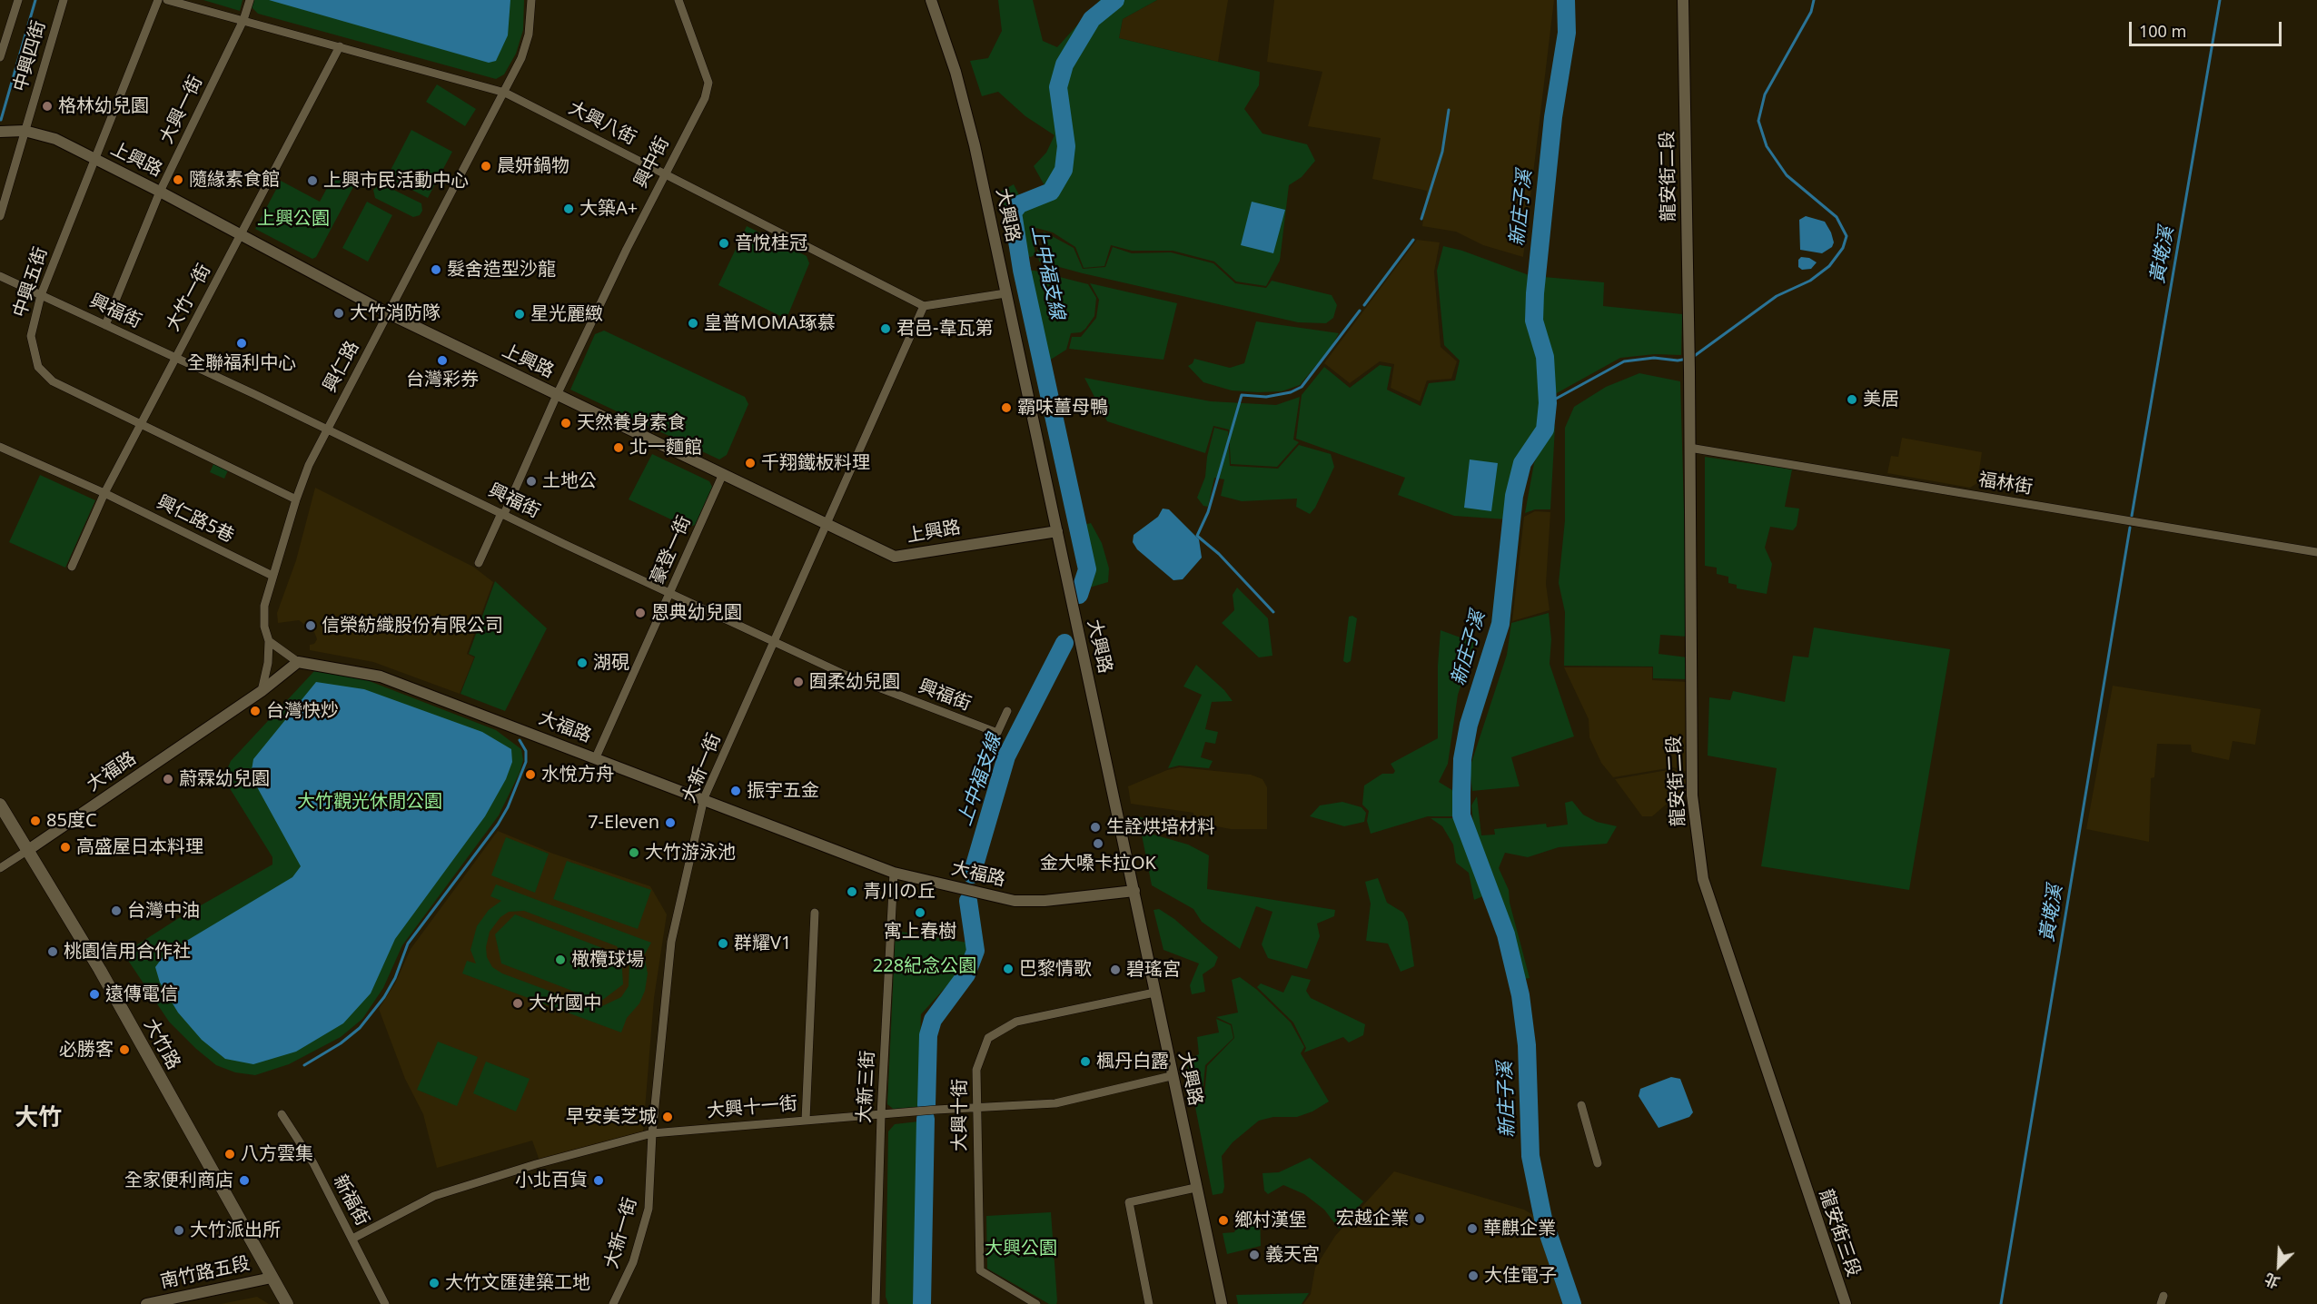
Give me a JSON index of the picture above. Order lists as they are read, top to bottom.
{
  "streets": {
    "main road": ["大竹路"],
    "street": [
      "中興四街",
      "大興一街",
      "大興八街",
      "上興路",
      "興中街",
      "龍安街二段",
      "大興路",
      "中興五街",
      "大竹一街",
      "興福街",
      "興仁路",
      "福林街",
      "興仁路5巷",
      "豪登一街",
      "大福路",
      "大新一街",
      "大新三街",
      "大興十一街",
      "大興十街",
      "新福街",
      "龍安街三段",
      "南竹路五段"
    ]
  },
  "crossings": [
    ["中興四街", "上興路"],
    ["大興一街", "大興八街"],
    ["大興一街", "上興路"],
    ["大興一街", "興福街"],
    ["大興八街", "興中街"],
    ["大興八街", "大竹一街"],
    ["大興八街", "興仁路"],
    ["大興八街", "大新一街"],
    ["上興路", "興中街"],
    ["上興路", "大興路"],
    ["上興路", "中興五街"],
    ["上興路", "大竹一街"],
    ["上興路", "興仁路"],
    ["上興路", "豪登一街"],
    ["上興路", "大新一街"],
    ["興中街", "興福街"],
    ["龍安街二段", "福林街"],
    ["龍安街二段", "龍安街三段"],
    ["大興路", "大福路"],
    ["大興路", "大興十一街"],
    ["大興路", "大興十街"],
    ["中興五街", "大竹一街"],
    ["中興五街", "興福街"],
    ["中興五街", "興仁路"],
    ["大竹一街", "興福街"],
    ["大竹一街", "興仁路5巷"],
    ["興福街", "興仁路"],
    ["興福街", "豪登一街"],
    ["興福街", "大新一街"],
    ["興仁路", "興仁路5巷"],
    ["興仁路", "大福路"],
    ["豪登一街", "大福路"],
    ["大福路", "大新一街"],
    ["大福路", "大竹路"],
    ["大福路", "大新三街"],
    ["大新一街", "大興十一街"],
    ["大竹路", "南竹路五段"],
    ["大新三街", "大興十一街"],
    ["大興十一街", "大興十街"],
    ["大興十一街", "新福街"]
  ],
  "districts": ["大竹"],
  "water": ["新庄子溪", "黃墘溪", "上中福支線"],
  "parks": [
    "上興公園",
    "大竹觀光休閒公園",
    "228紀念公園",
    "大興公園"
  ],
  "places": [
    "格林幼兒園",
    "晨妍鍋物",
    "隨緣素食館",
    "上興市民活動中心",
    "大築A+",
    "音悅桂冠",
    "髮舍造型沙龍",
    "大竹消防隊",
    "星光麗緻",
    "皇普MOMA琢慕",
    "君邑-韋瓦第",
    "全聯福利中心",
    "台灣彩券",
    "美居",
    "霸味薑母鴨",
    "天然養身素食",
    "北一麵館",
    "千翔鐵板料理",
    "土地公",
    "恩典幼兒園",
    "信榮紡織股份有限公司",
    "湖硯",
    "囿柔幼兒園",
    "台灣快炒",
    "水悅方舟",
    "蔚霖幼兒園",
    "振宇五金",
    "85度C",
    "7-Eleven",
    "生詮烘培材料",
    "金大嗓卡拉OK",
    "高盛屋日本料理",
    "大竹游泳池",
    "青川の丘",
    "台灣中油",
    "寓上春樹",
    "群耀V1",
    "桃園信用合作社",
    "橄欖球場",
    "巴黎情歌",
    "碧瑤宮",
    "遠傳電信",
    "大竹國中",
    "必勝客",
    "楓丹白露",
    "早安美芝城",
    "八方雲集",
    "全家便利商店",
    "小北百貨",
    "宏越企業",
    "鄉村漢堡",
    "華麒企業",
    "大竹派出所",
    "義天宮",
    "大佳電子",
    "大竹文匯建築工地"
  ],
  "scale_bar": "100 m",
  "north": "bottom left"
}
